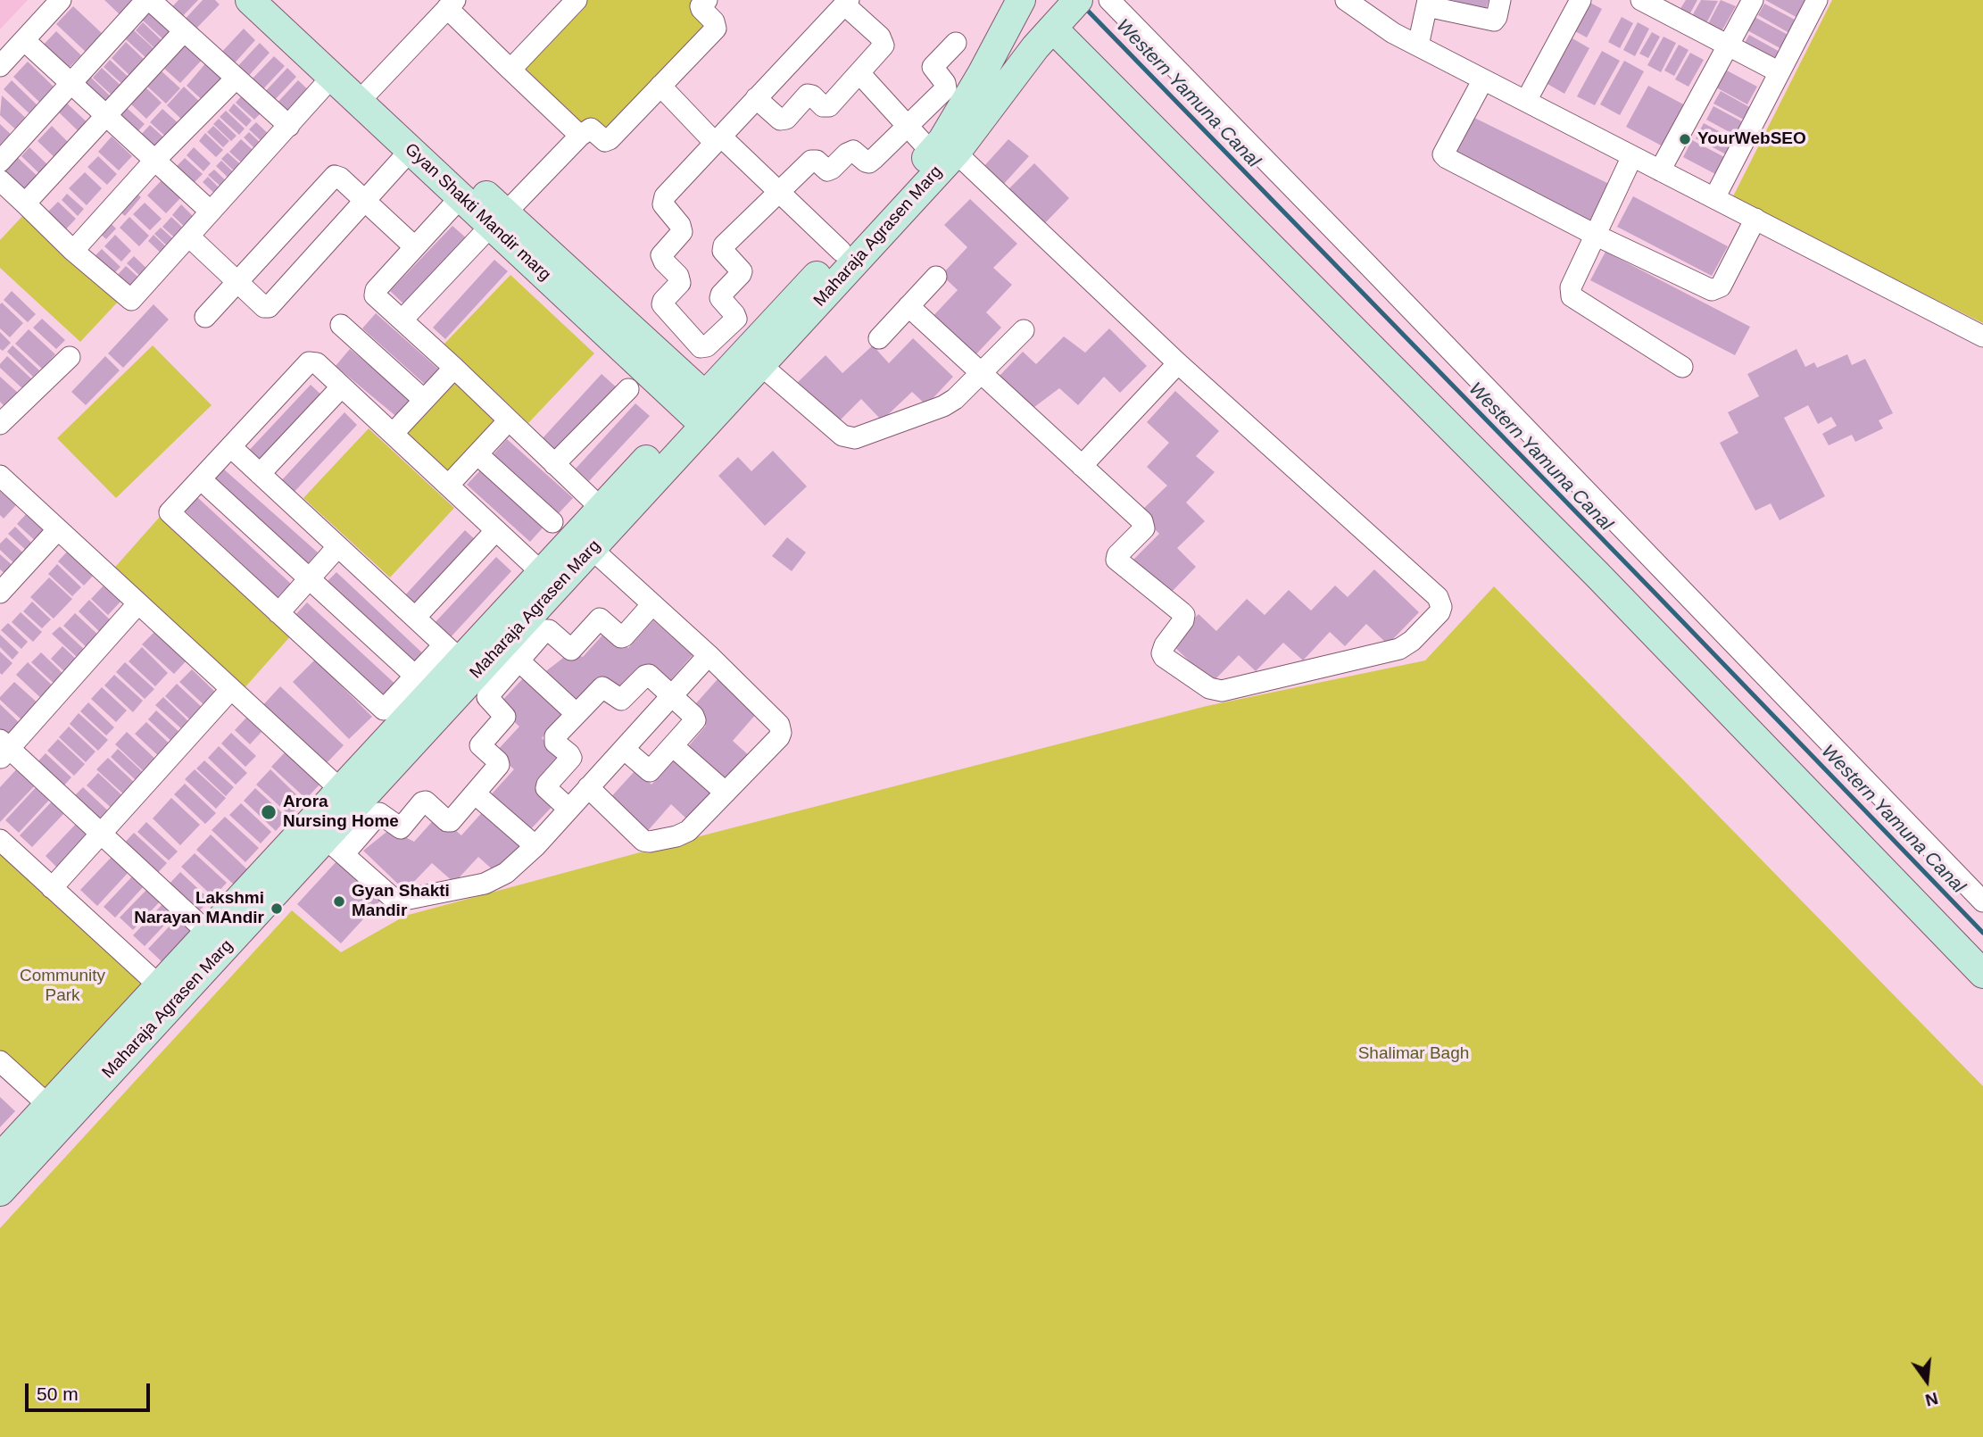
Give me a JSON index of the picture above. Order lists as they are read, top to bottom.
{
  "streets": {
    "street": ["Gyan Shakti Mandir marg", "Maharaja Agrasen Marg"]
  },
  "crossings": [
    ["Gyan Shakti Mandir marg", "Maharaja Agrasen Marg"]
  ],
  "water": ["Western Yamuna Canal"],
  "parks": ["Community Park", "Shalimar Bagh"],
  "places": [
    "YourWebSEO",
    "Arora Nursing Home",
    "Gyan Shakti Mandir",
    "Lakshmi Narayan MAndir"
  ],
  "scale_bar": "50 m",
  "north": "bottom"
}
